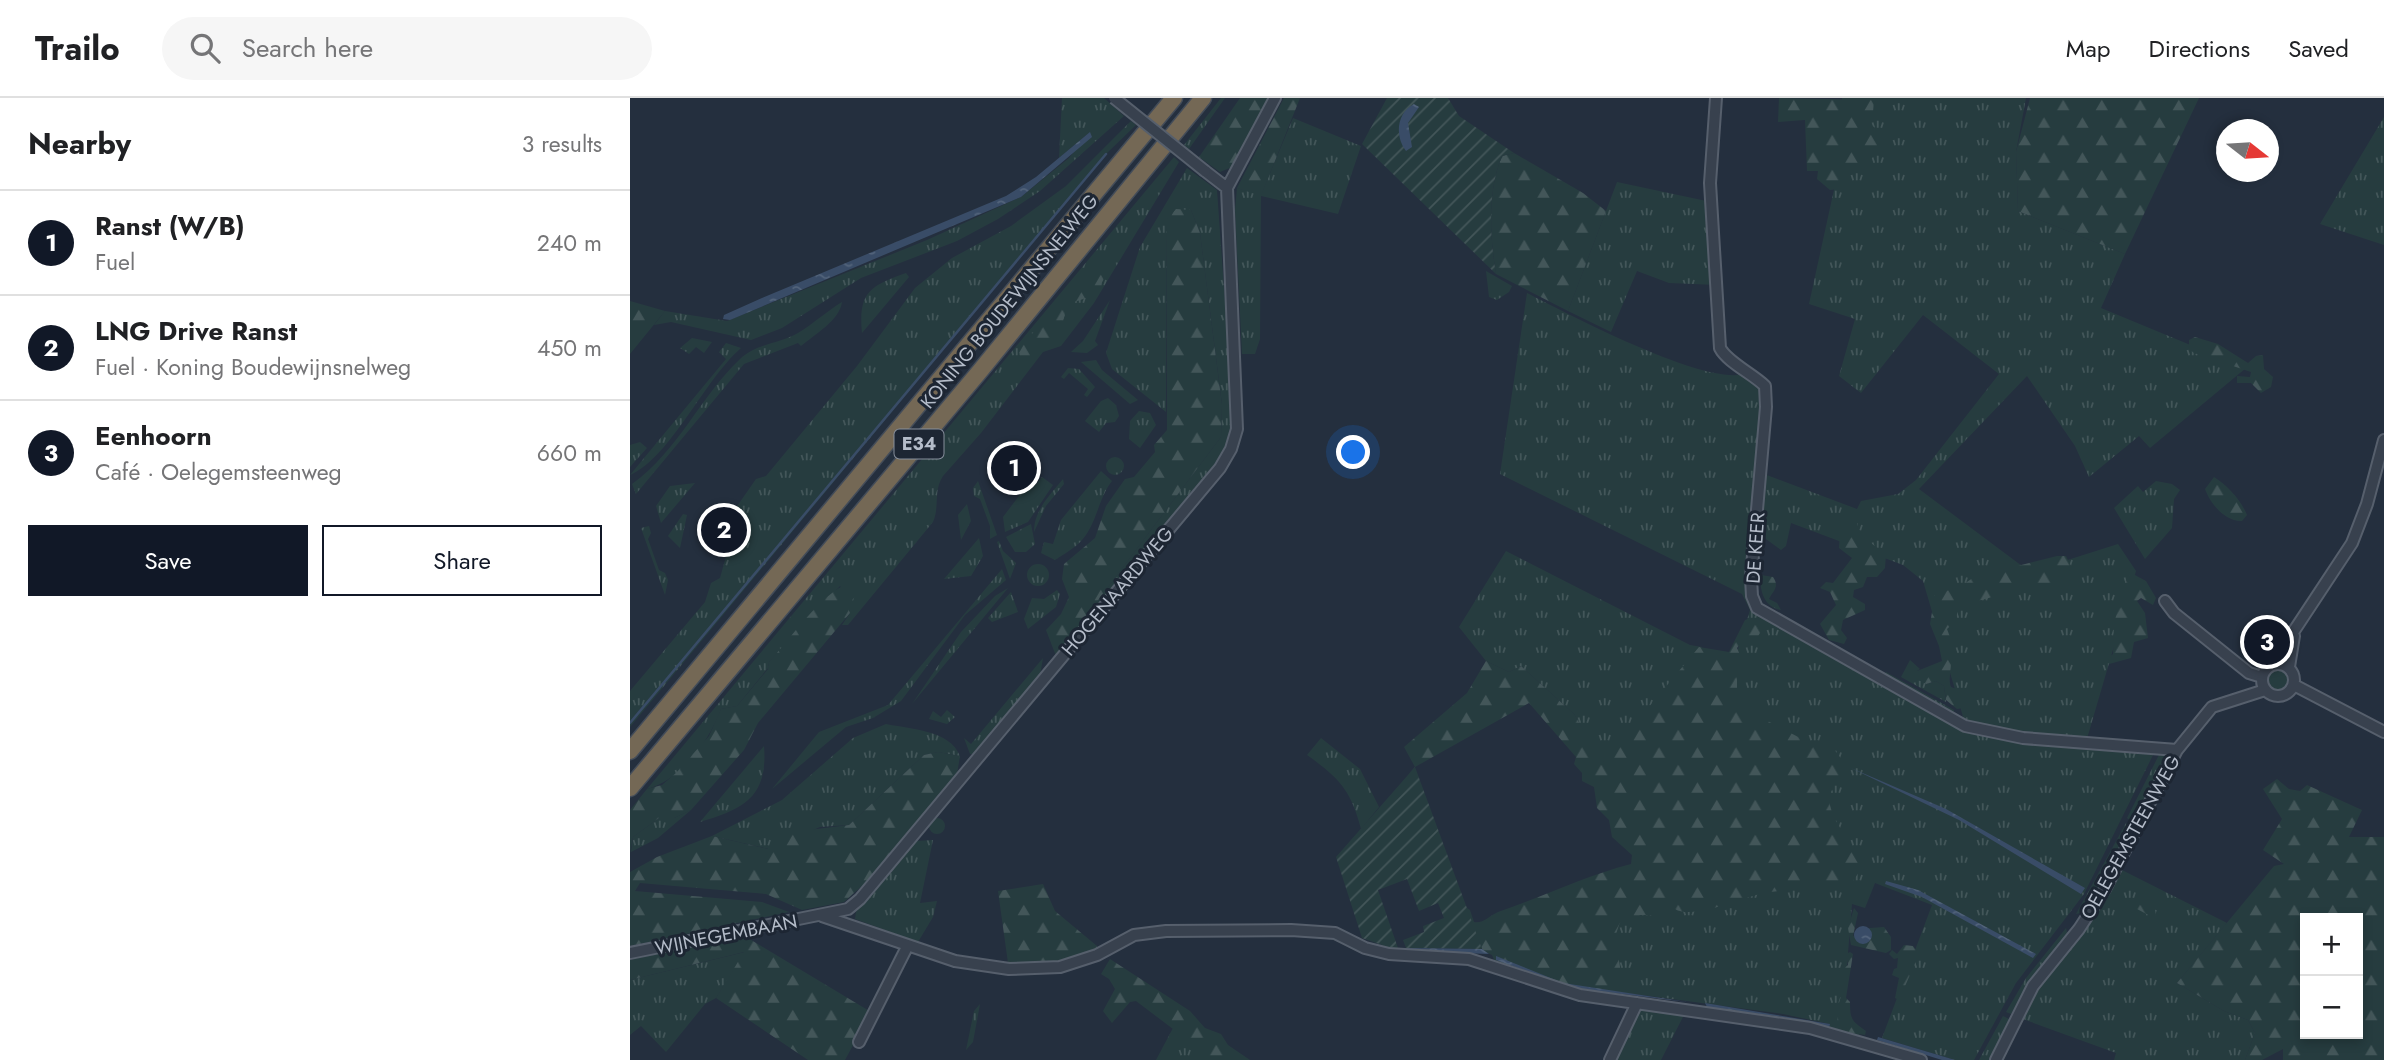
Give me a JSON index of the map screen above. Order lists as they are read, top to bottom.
{
  "streets": {
    "highway": ["KONING BOUDEWIJNSNELWEG", "E34"],
    "street": [
      "DE KEER",
      "HOGENAARDWEG",
      "OELEGEMSTEENWEG",
      "WIJNEGEMBAAN"
    ]
  },
  "crossings": [
    ["DE KEER", "OELEGEMSTEENWEG"],
    ["HOGENAARDWEG", "WIJNEGEMBAAN"]
  ],
  "north": "right",
  "page": {
    "header": "Trailo",
    "search": "Search here",
    "nav": ["Map", "Directions", "Saved"],
    "heading": ["Nearby", "3 results"],
    "list": [
      {
        "mark": "1",
        "name": "Ranst (W/B)",
        "note": "Fuel",
        "value": "240 m"
      },
      {
        "mark": "2",
        "name": "LNG Drive Ranst",
        "note": "Fuel · Koning Boudewijnsnelweg",
        "value": "450 m"
      },
      {
        "mark": "3",
        "name": "Eenhoorn",
        "note": "Café · Oelegemsteenweg",
        "value": "660 m"
      }
    ],
    "pins": ["1", "2", "3"],
    "buttons": ["Save", "Share"],
    "map_buttons": ["+", "−"]
  }
}
